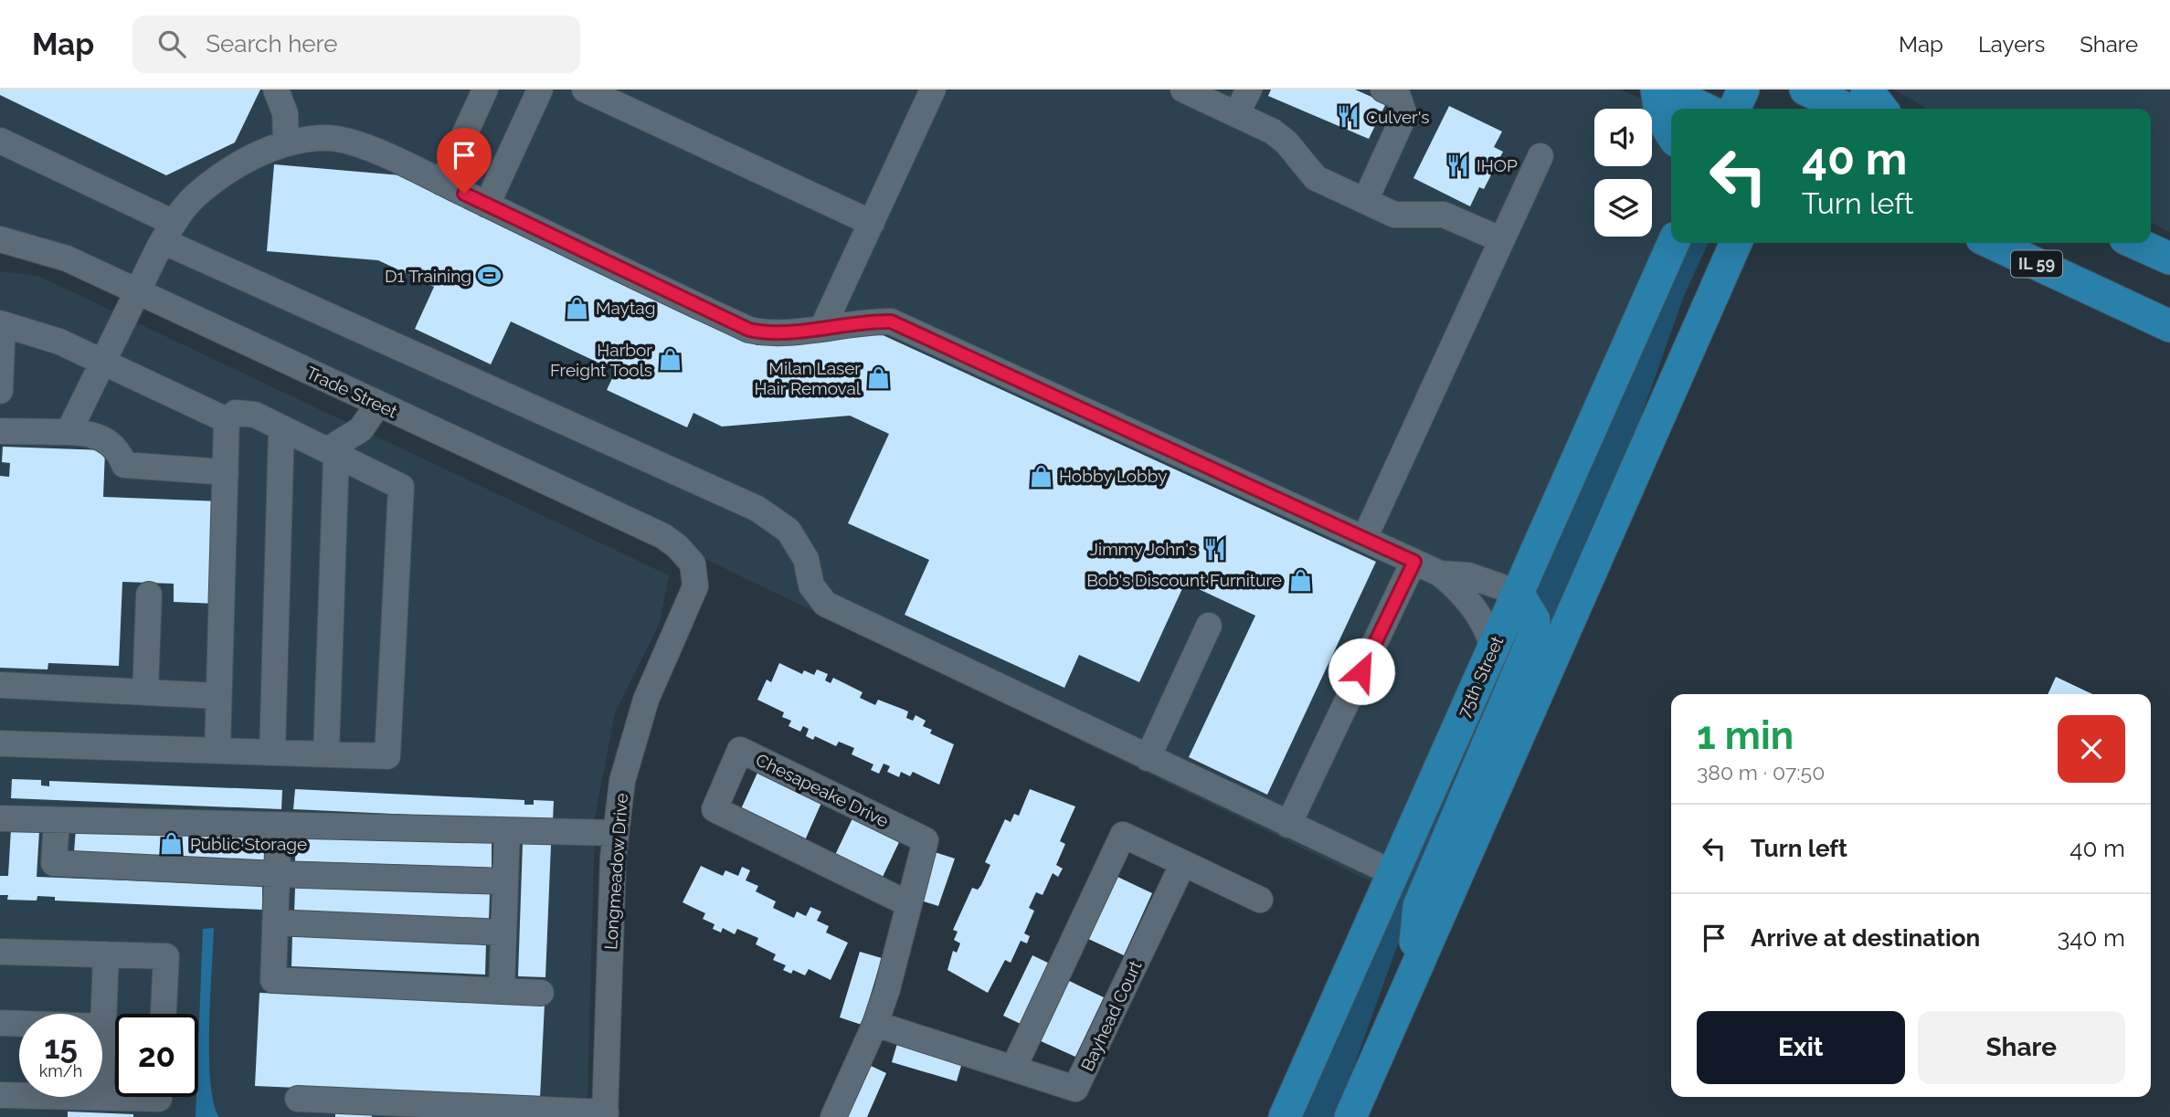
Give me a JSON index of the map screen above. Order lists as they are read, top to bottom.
{
  "streets": {
    "main road": ["IL 59", "75th Street"],
    "street": [
      "Trade Street",
      "Chesapeake Drive",
      "Longmeadow Drive",
      "Bayhead Court"
    ]
  },
  "crossings": [
    ["Trade Street", "Longmeadow Drive"],
    ["Chesapeake Drive", "Bayhead Court"]
  ],
  "places": {
    "restaurant": ["Culver's", "IHOP", "Jimmy John's"],
    "sports": ["D1 Training"],
    "shop": [
      "Maytag",
      "Harbor Freight Tools",
      "Milan Laser Hair Removal",
      "Hobby Lobby",
      "Bob's Discount Furniture",
      "Public Storage"
    ]
  },
  "page": {
    "header": "Map",
    "search": "Search here",
    "nav": ["Map", "Layers", "Share"],
    "turn": ["40 m", "Turn left"],
    "heading": ["1 min", "380 m · 07:50"],
    "list": [
      {
        "name": "Turn left",
        "value": "40 m"
      },
      {
        "name": "Arrive at destination",
        "value": "340 m"
      }
    ],
    "buttons": ["Exit", "Share"],
    "speed": "15 km/h",
    "limit": "20"
  }
}
